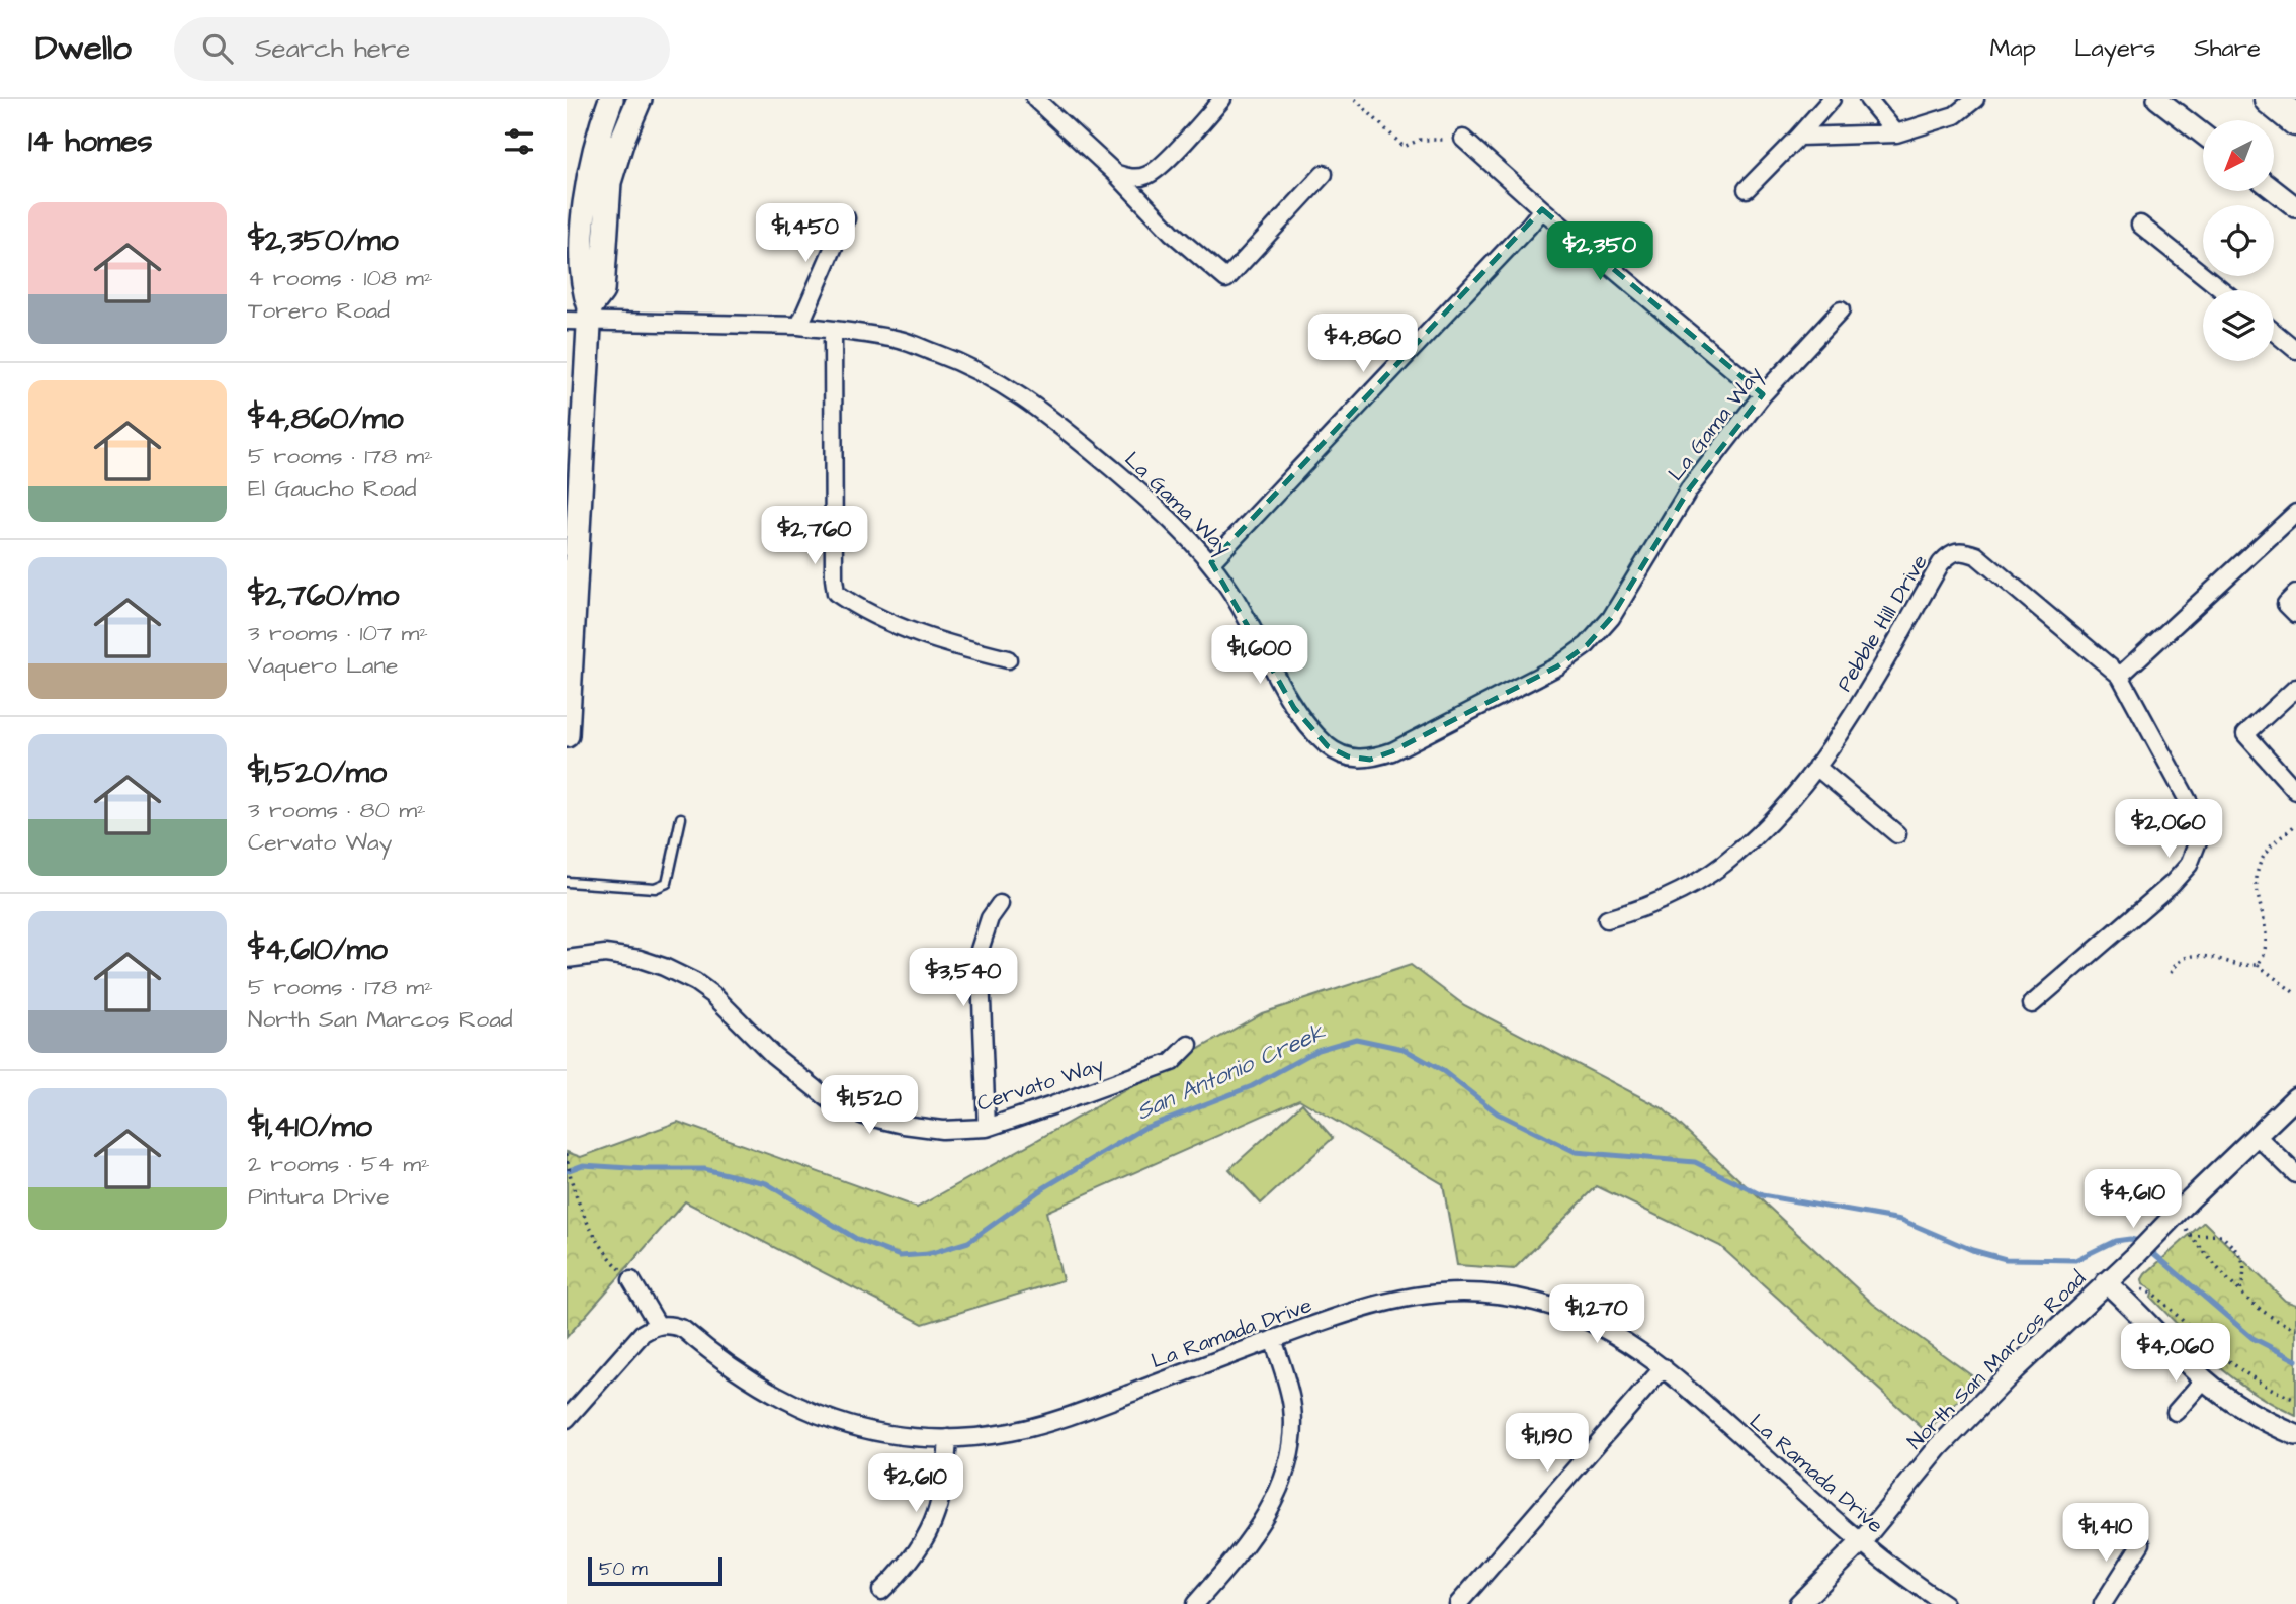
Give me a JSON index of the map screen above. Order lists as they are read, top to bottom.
{
  "streets": {
    "street": [
      "La Gama Way",
      "Pebble Hill Drive",
      "Cervato Way",
      "La Ramada Drive",
      "North San Marcos Road"
    ]
  },
  "crossings": [
    ["La Ramada Drive", "North San Marcos Road"]
  ],
  "water": ["San Antonio Creek"],
  "scale_bar": "50 m",
  "north": "bottom left",
  "page": {
    "header": "Dwello",
    "search": "Search here",
    "nav": ["Map", "Layers", "Share"],
    "heading": "14 homes",
    "list": [
      {
        "name": "$2,350/mo",
        "note": "4 rooms · 108 m² · Torero Road"
      },
      {
        "name": "$4,860/mo",
        "note": "5 rooms · 178 m² · El Gaucho Road"
      },
      {
        "name": "$2,760/mo",
        "note": "3 rooms · 107 m² · Vaquero Lane"
      },
      {
        "name": "$1,520/mo",
        "note": "3 rooms · 80 m² · Cervato Way"
      },
      {
        "name": "$4,610/mo",
        "note": "5 rooms · 178 m² · North San Marcos Road"
      },
      {
        "name": "$1,410/mo",
        "note": "2 rooms · 54 m² · Pintura Drive"
      }
    ],
    "price": [
      "$1,450",
      "$2,350",
      "$4,860",
      "$2,760",
      "$1,600",
      "$2,060",
      "$3,540",
      "$1,520",
      "$4,610",
      "$1,270",
      "$4,060",
      "$1,190",
      "$2,610",
      "$1,410"
    ],
    "scale": "50 m"
  }
}
